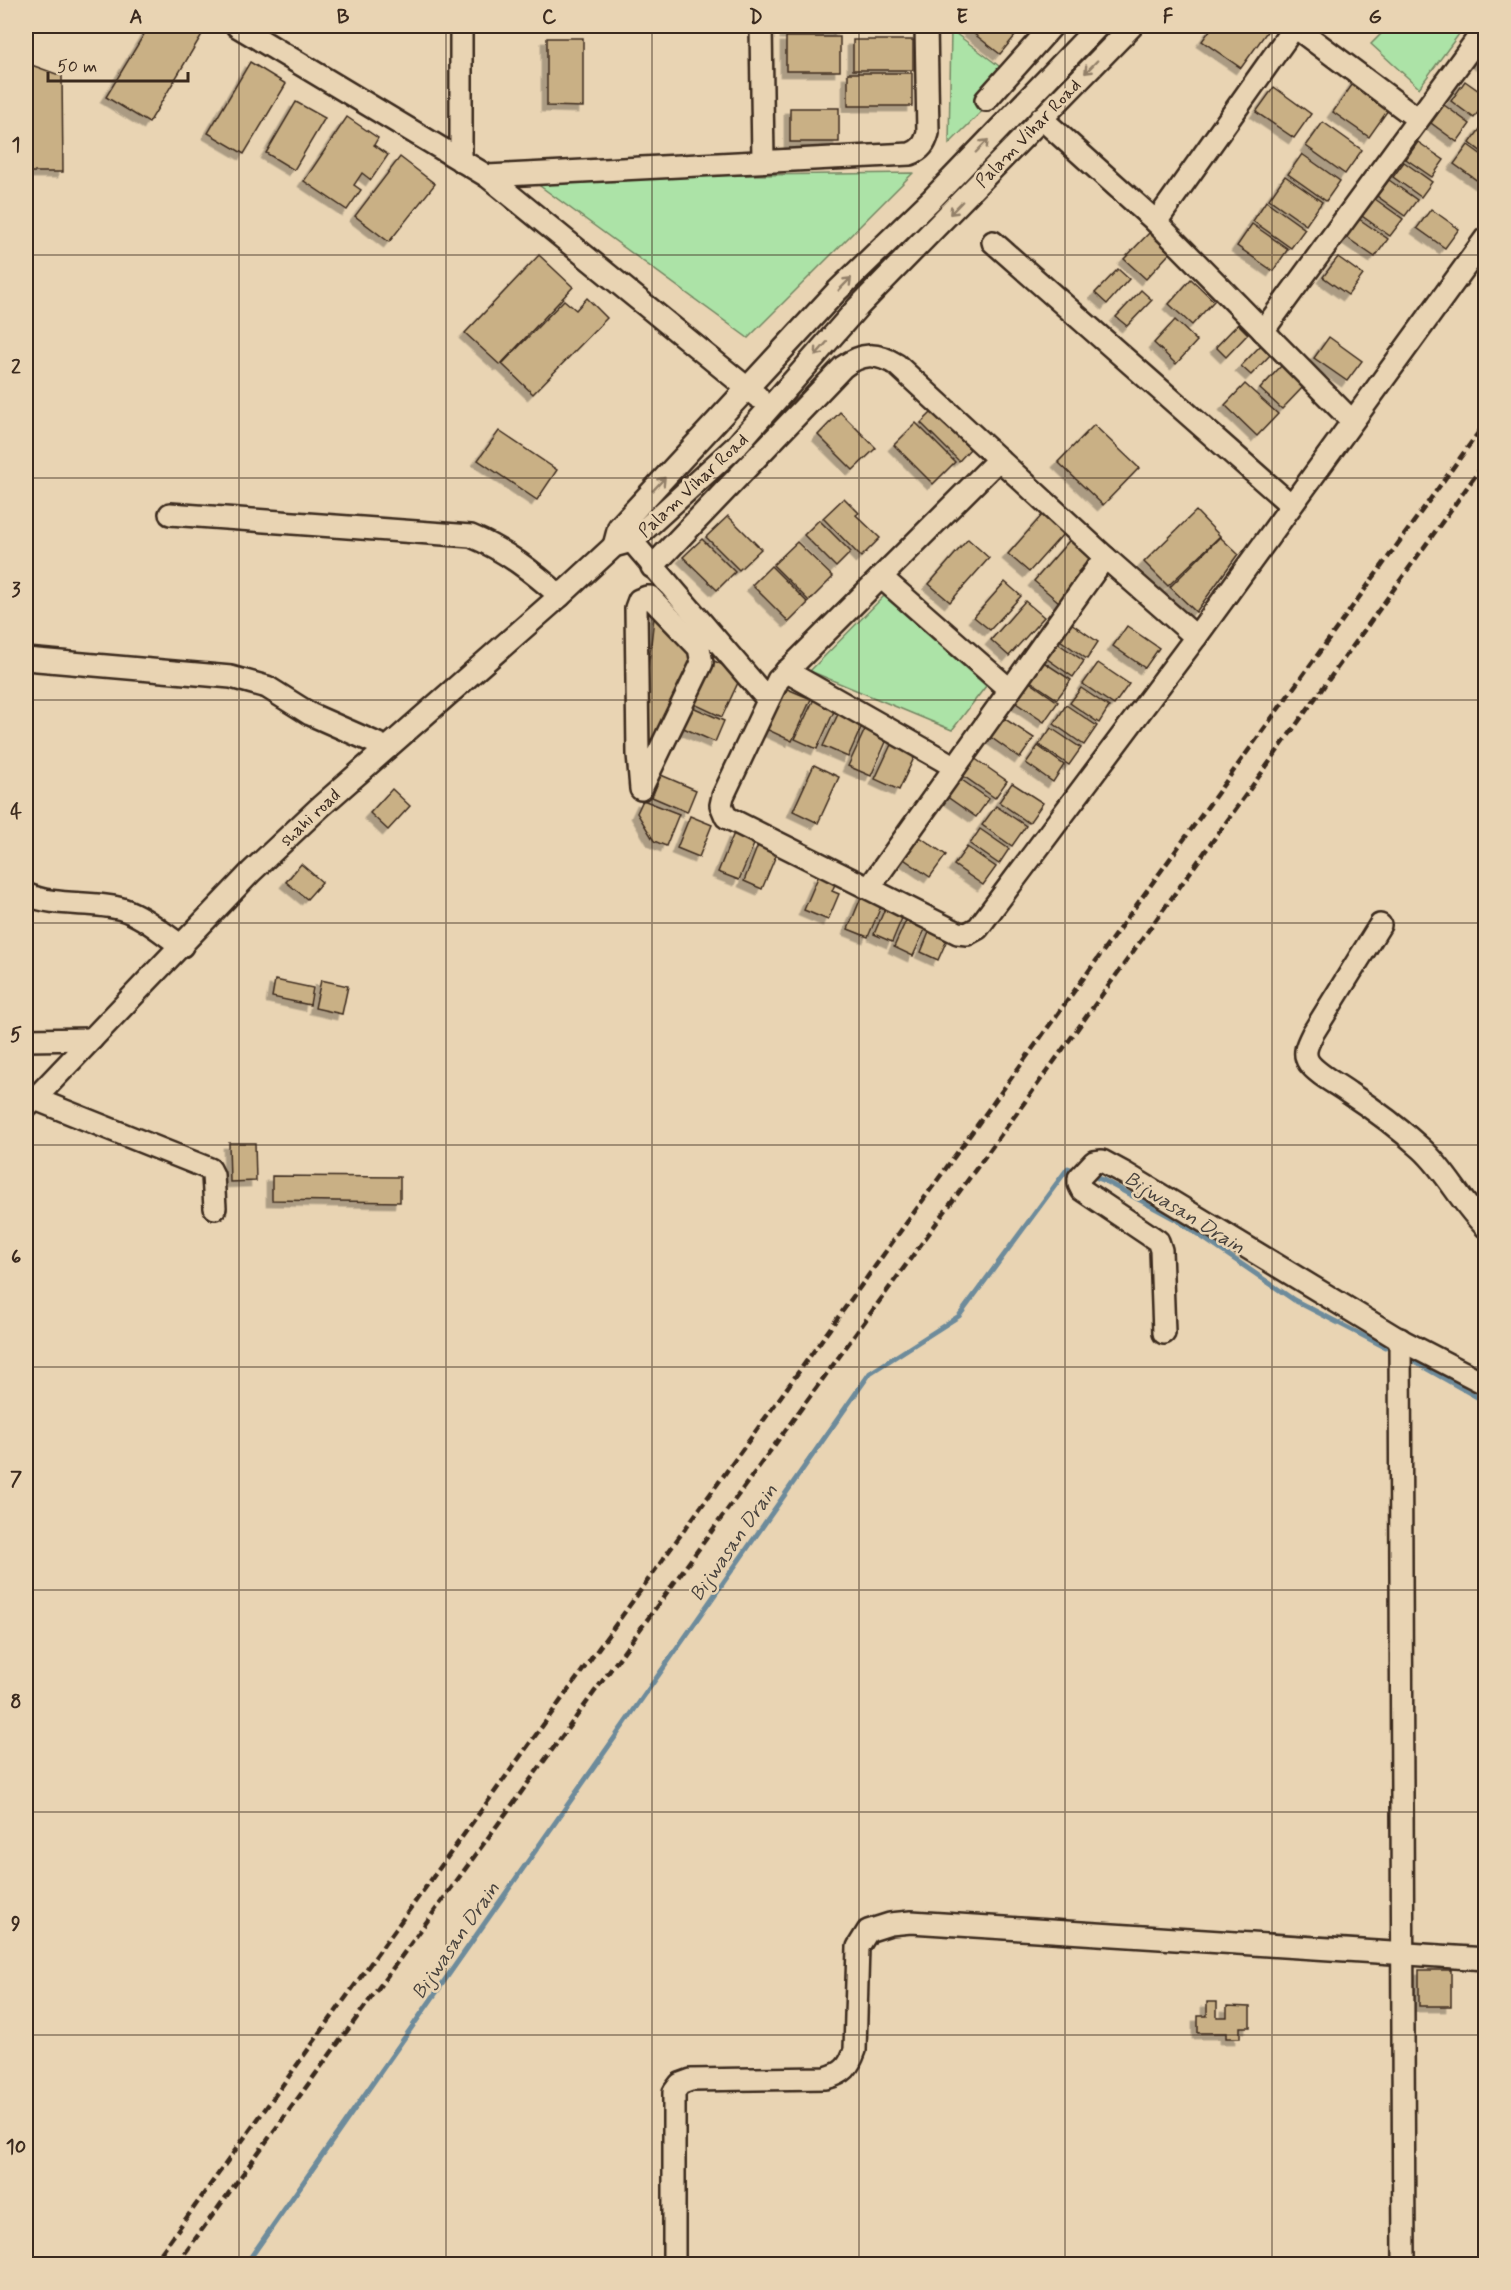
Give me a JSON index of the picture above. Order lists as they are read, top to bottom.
{
  "streets": {
    "street": ["Palam Vihar Road", "shahi road"]
  },
  "crossings": [
    ["Palam Vihar Road", "shahi road"]
  ],
  "water": ["Bijwasan Drain"],
  "scale_bar": "50 m",
  "grid": {
    "columns": [
      "A",
      "B",
      "C",
      "D",
      "E",
      "F",
      "G"
    ],
    "rows": [
      "1",
      "2",
      "3",
      "4",
      "5",
      "6",
      "7",
      "8",
      "9",
      "10"
    ]
  }
}
